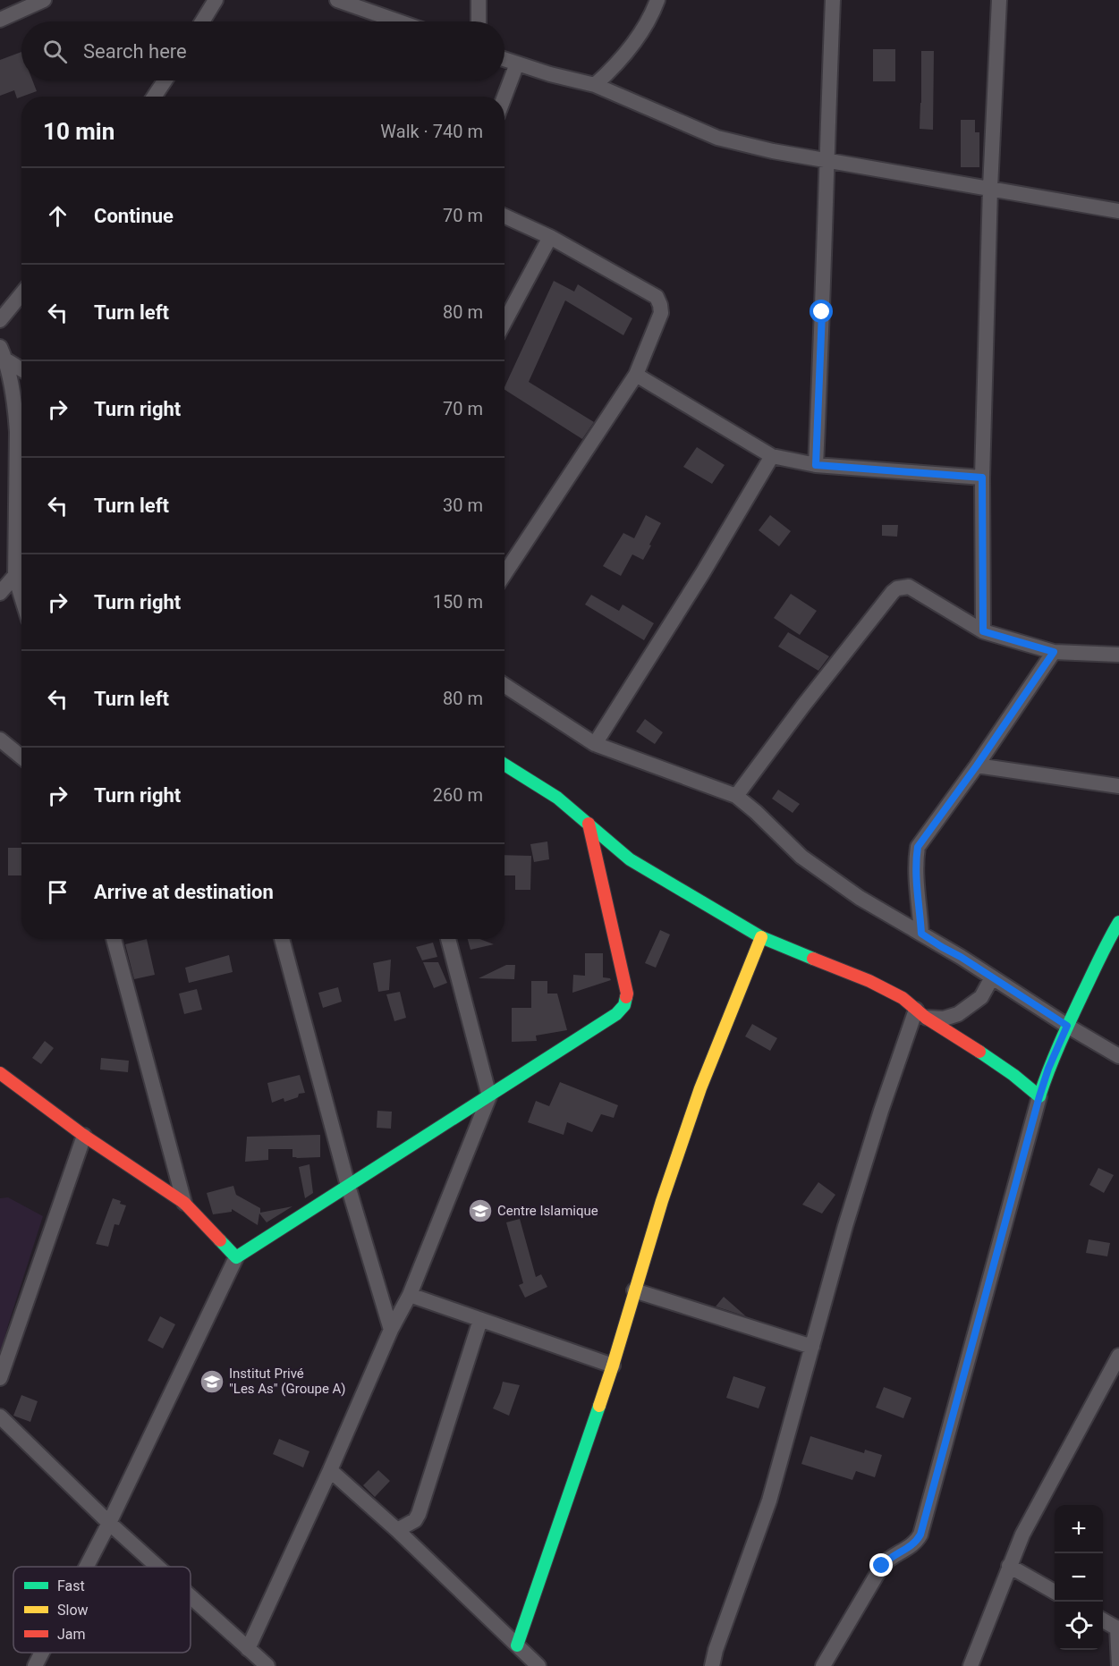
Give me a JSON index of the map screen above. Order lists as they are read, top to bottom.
{
  "places": {
    "school or university": ["Centre Islamique", "Institut Privé \"Les As\" (Groupe A)"]
  },
  "legend": ["Fast", "Slow", "Jam"],
  "page": {
    "search": "Search here",
    "heading": ["10 min", "Walk · 740 m"],
    "list": [
      ["Continue", "70 m"],
      ["Turn left", "80 m"],
      ["Turn right", "70 m"],
      ["Turn left", "30 m"],
      ["Turn right", "150 m"],
      ["Turn left", "80 m"],
      ["Turn right", "260 m"],
      "Arrive at destination"
    ],
    "map_buttons": ["+", "−"]
  }
}
